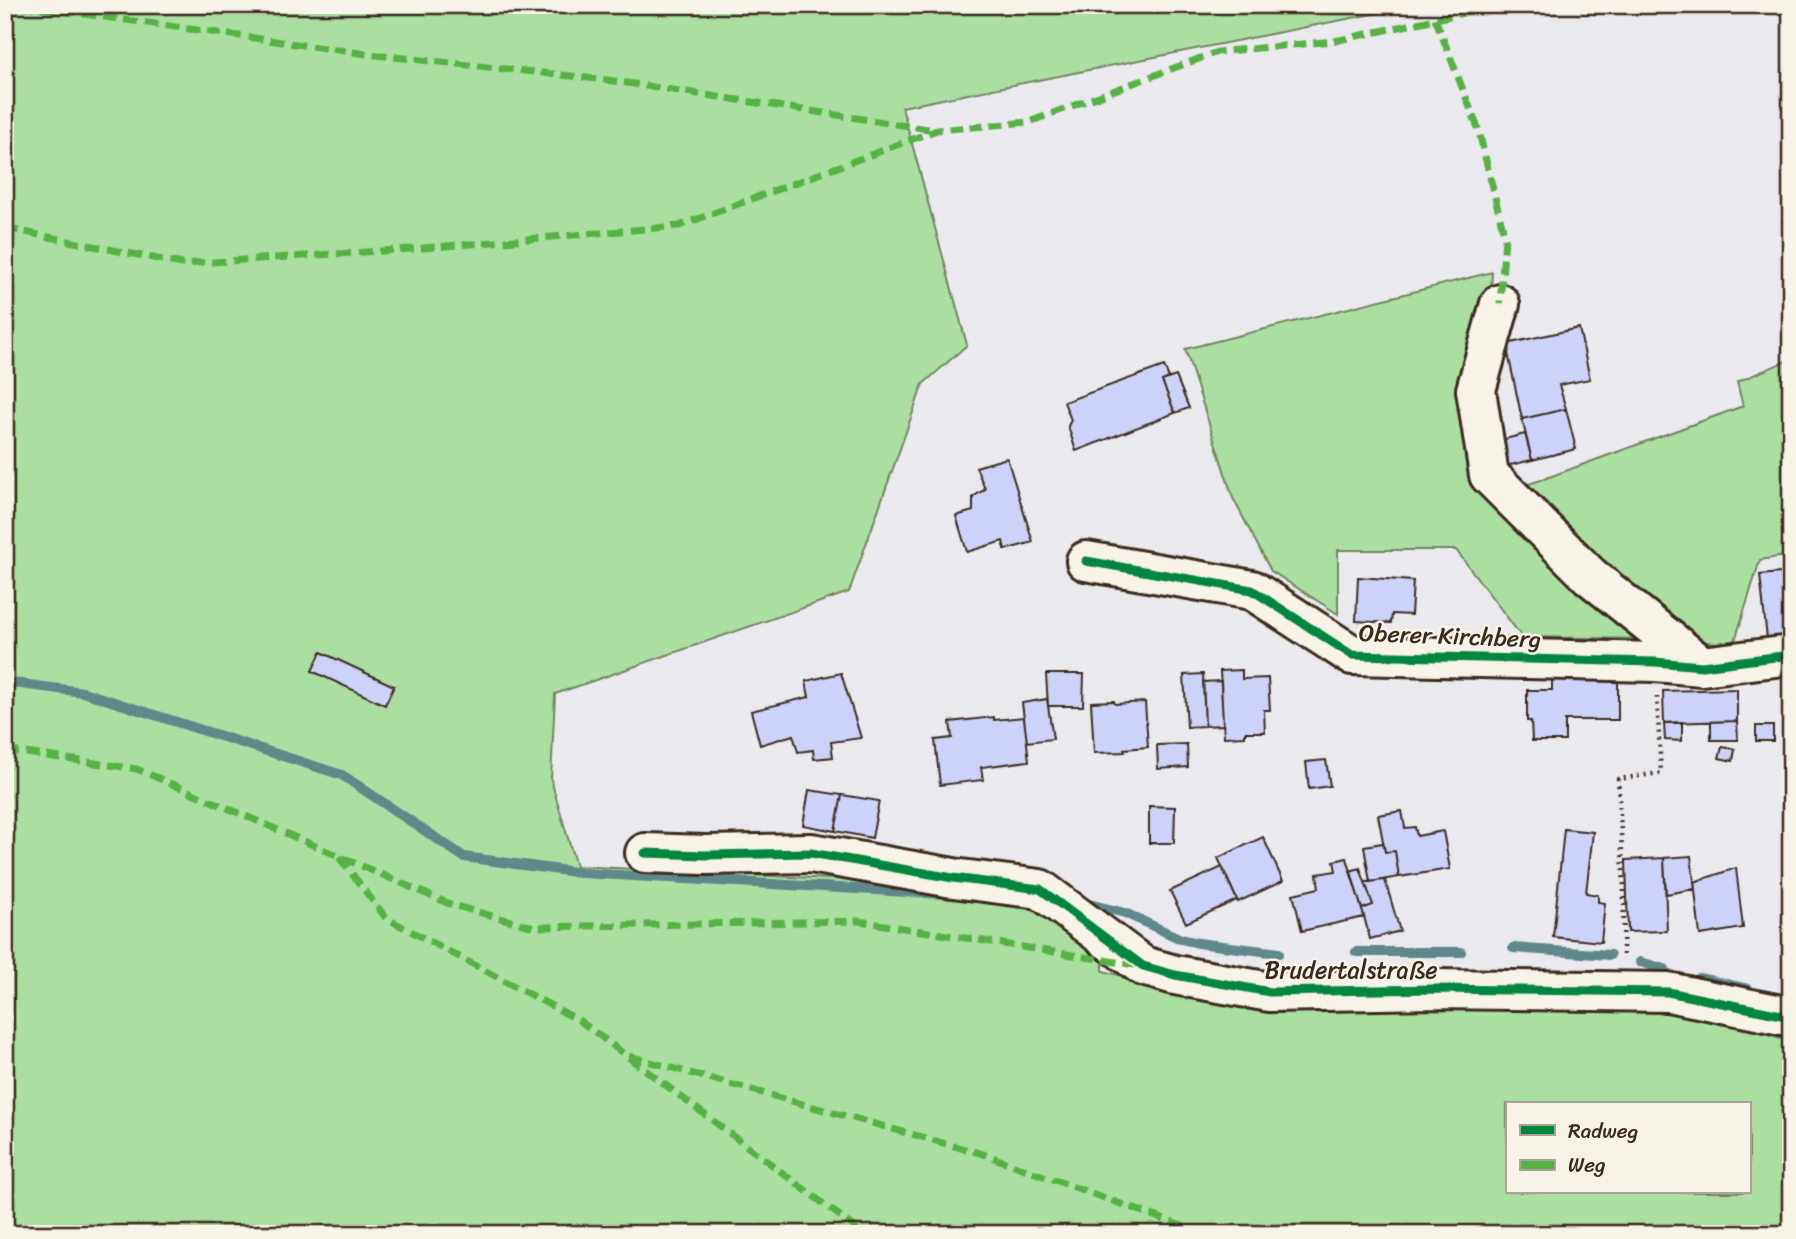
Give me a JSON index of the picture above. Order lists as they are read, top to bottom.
{
  "streets": {
    "street": ["Oberer Kirchberg", "Brudertalstraße"]
  },
  "legend": ["Radweg", "Weg"]
}
